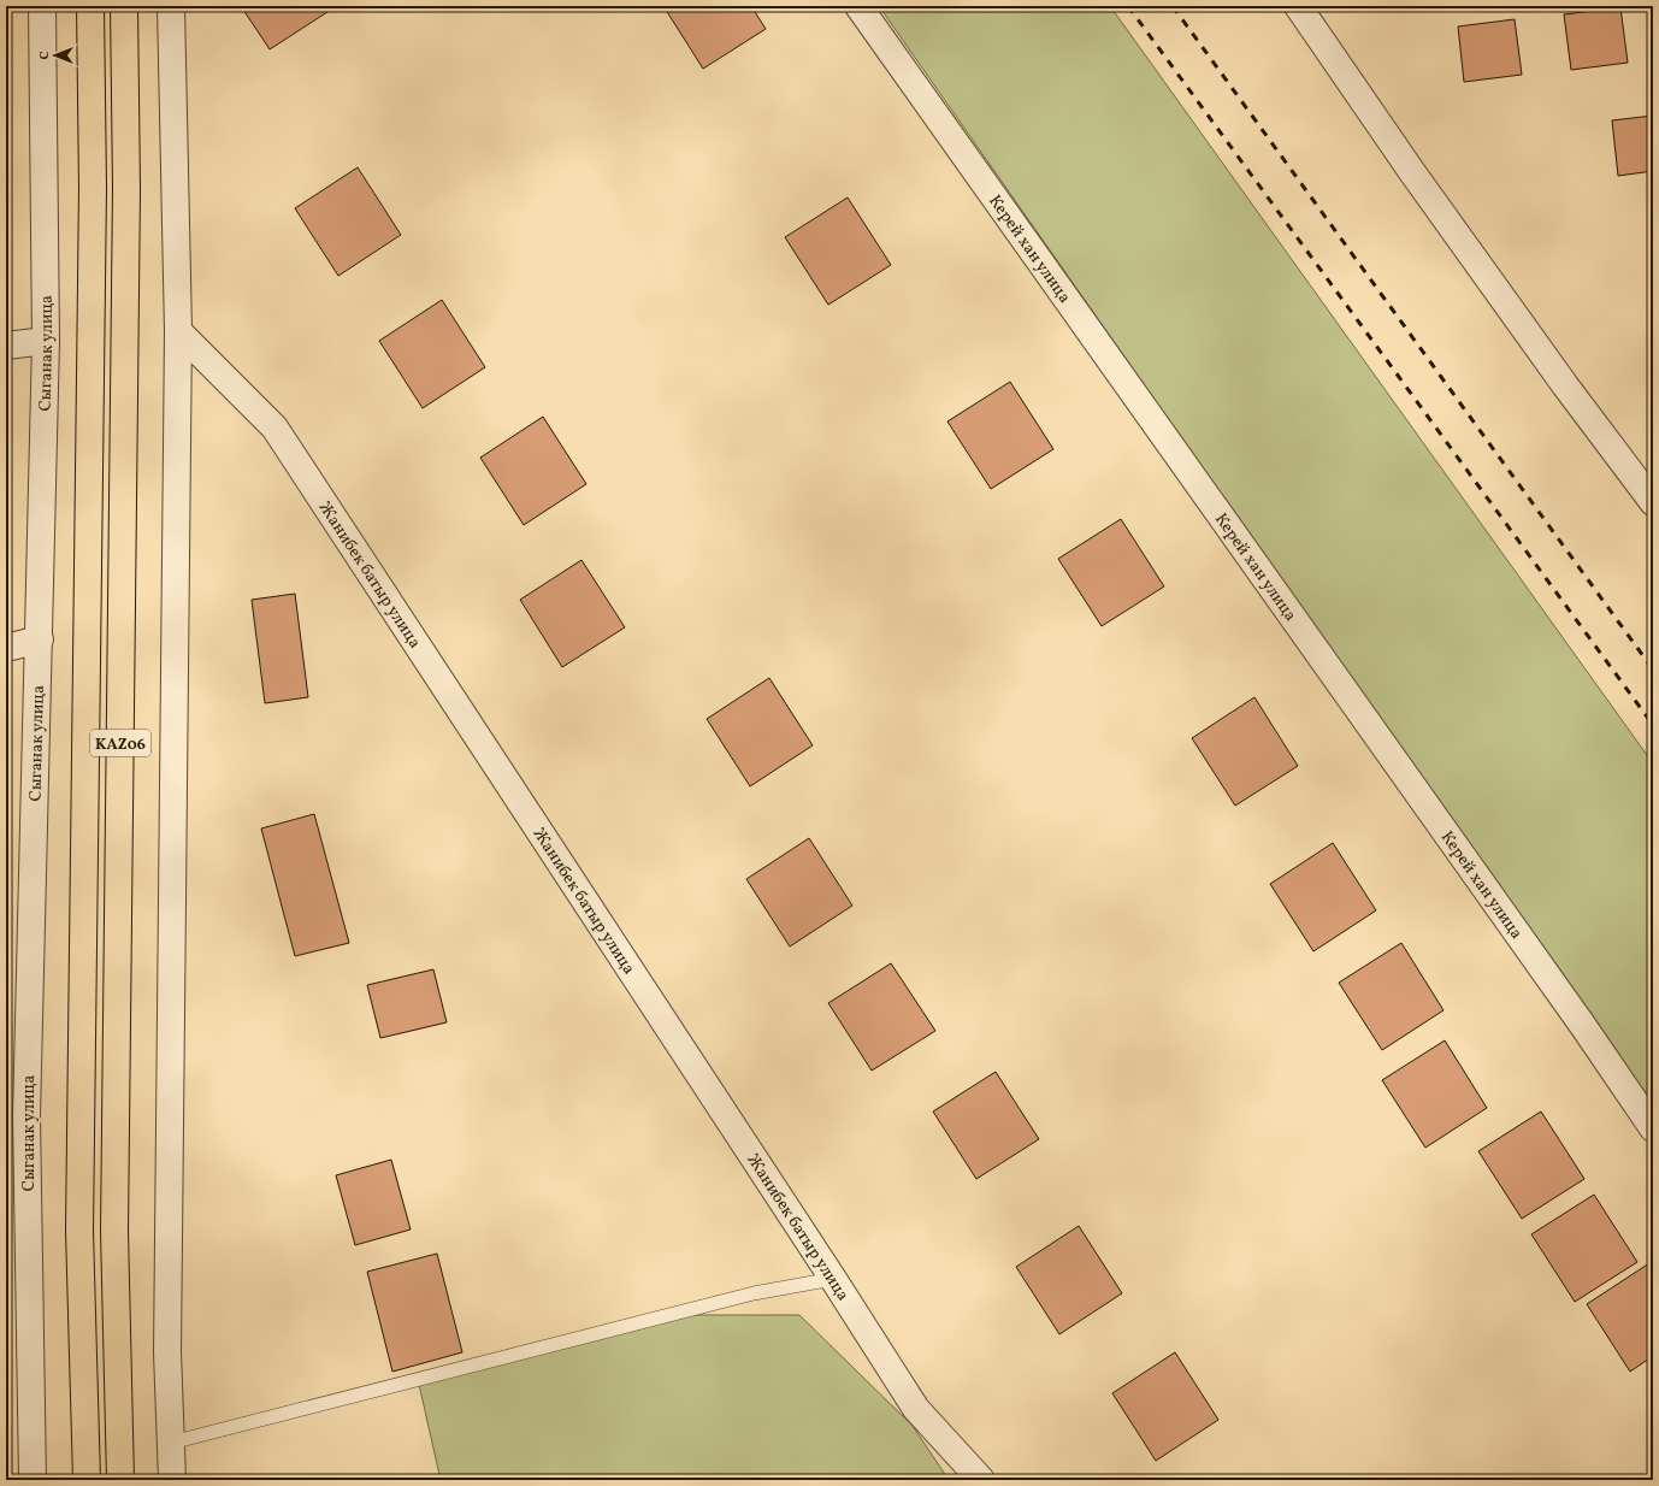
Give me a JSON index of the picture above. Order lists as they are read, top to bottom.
{
  "streets": {
    "highway": ["KАZ06"],
    "street": ["Керей хан улица", "Сыганак улица", "Жанибек батыр улица"]
  },
  "north": "left"
}
